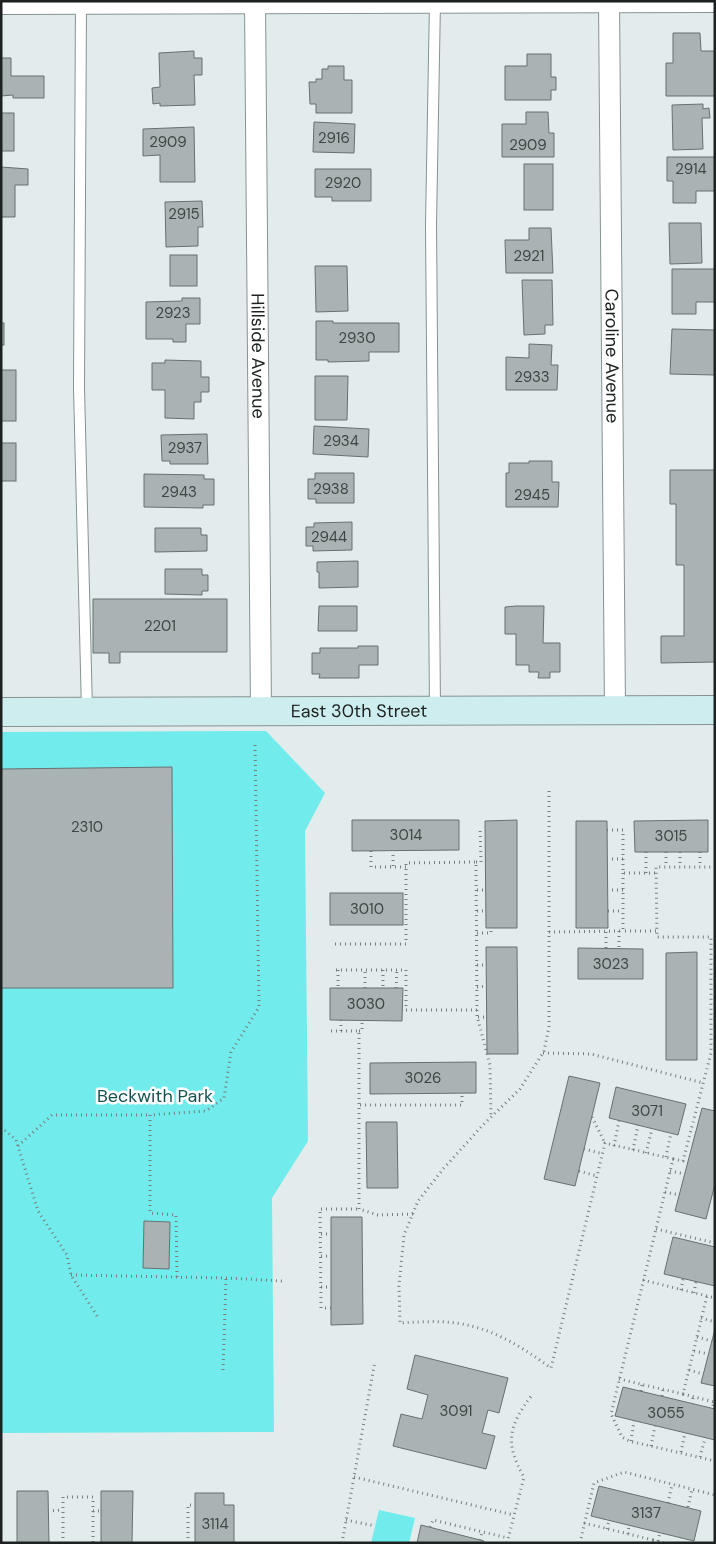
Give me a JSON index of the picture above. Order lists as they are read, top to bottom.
{
  "streets": {
    "main road": ["East 30th Street"],
    "street": ["Caroline Avenue", "Hillside Avenue"]
  },
  "crossings": [
    ["Caroline Avenue", "East 30th Street"],
    ["Hillside Avenue", "East 30th Street"]
  ],
  "parks": ["Beckwith Park"],
  "house_numbers": [
    "2916",
    "2909",
    "2909",
    "2914",
    "2920",
    "2915",
    "2921",
    "2923",
    "2930",
    "2933",
    "2934",
    "2937",
    "2938",
    "2943",
    "2945",
    "2944",
    "2201",
    "2310",
    "3014",
    "3015",
    "3010",
    "3023",
    "3030",
    "3026",
    "3071",
    "3091",
    "3055",
    "3137",
    "3114"
  ]
}
